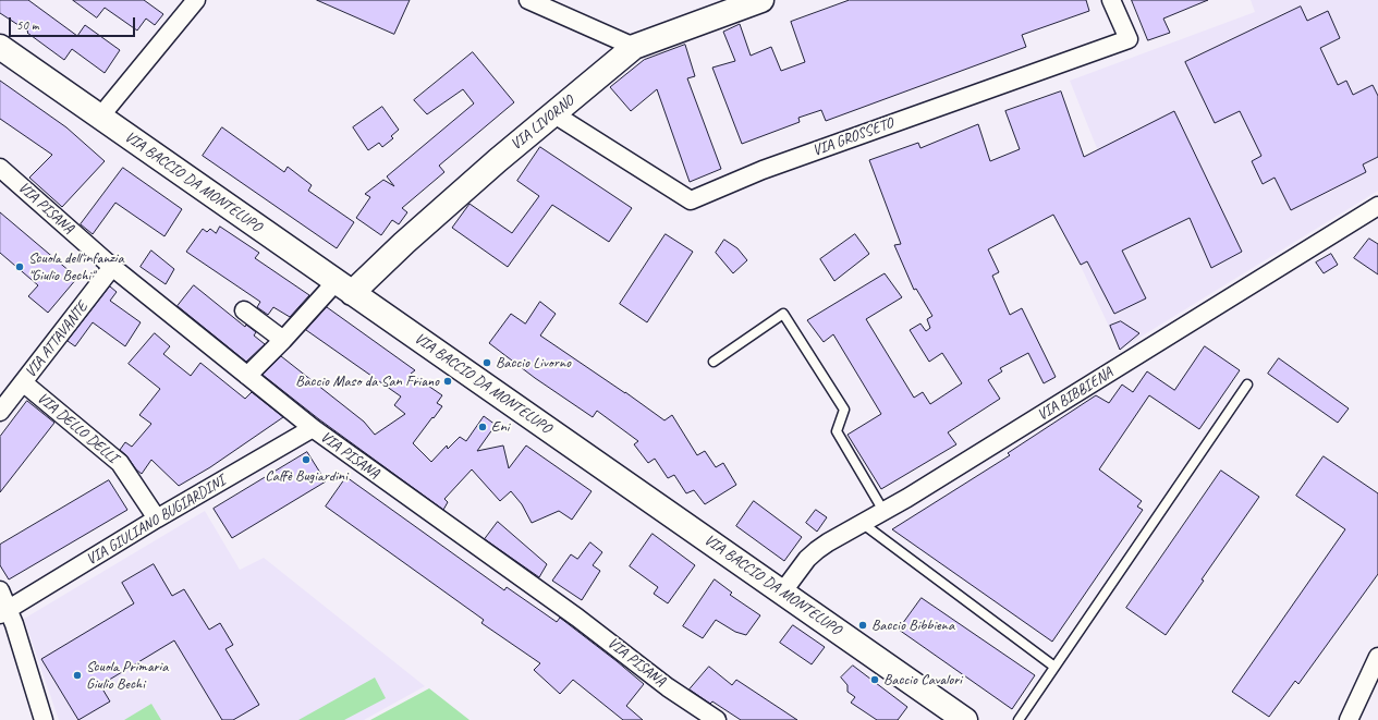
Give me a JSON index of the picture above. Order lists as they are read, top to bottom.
{
  "streets": {
    "street": [
      "VIA LIVORNO",
      "VIA GROSSETO",
      "VIA BACCIO DA MONTELUPO",
      "VIA PISANA",
      "VIA ATTAVANTE",
      "VIA BIBBIENA",
      "VIA DELLO DELLI",
      "VIA GIULIANO BUGIARDINI"
    ]
  },
  "crossings": [
    ["VIA LIVORNO", "VIA GROSSETO"],
    ["VIA LIVORNO", "VIA BACCIO DA MONTELUPO"],
    ["VIA BACCIO DA MONTELUPO", "VIA BIBBIENA"],
    ["VIA PISANA", "VIA ATTAVANTE"],
    ["VIA PISANA", "VIA GIULIANO BUGIARDINI"],
    ["VIA ATTAVANTE", "VIA DELLO DELLI"],
    ["VIA DELLO DELLI", "VIA GIULIANO BUGIARDINI"]
  ],
  "places": [
    "Scuola dell'infanzia \"Giulio Bechi\"",
    "Baccio Livorno",
    "Baccio Maso da San Friano",
    "Eni",
    "Caffè Bugiardini",
    "Baccio Bibbiena",
    "Scuola Primaria Giulio Bechi",
    "Baccio Cavalori"
  ],
  "scale_bar": "50 m"
}
